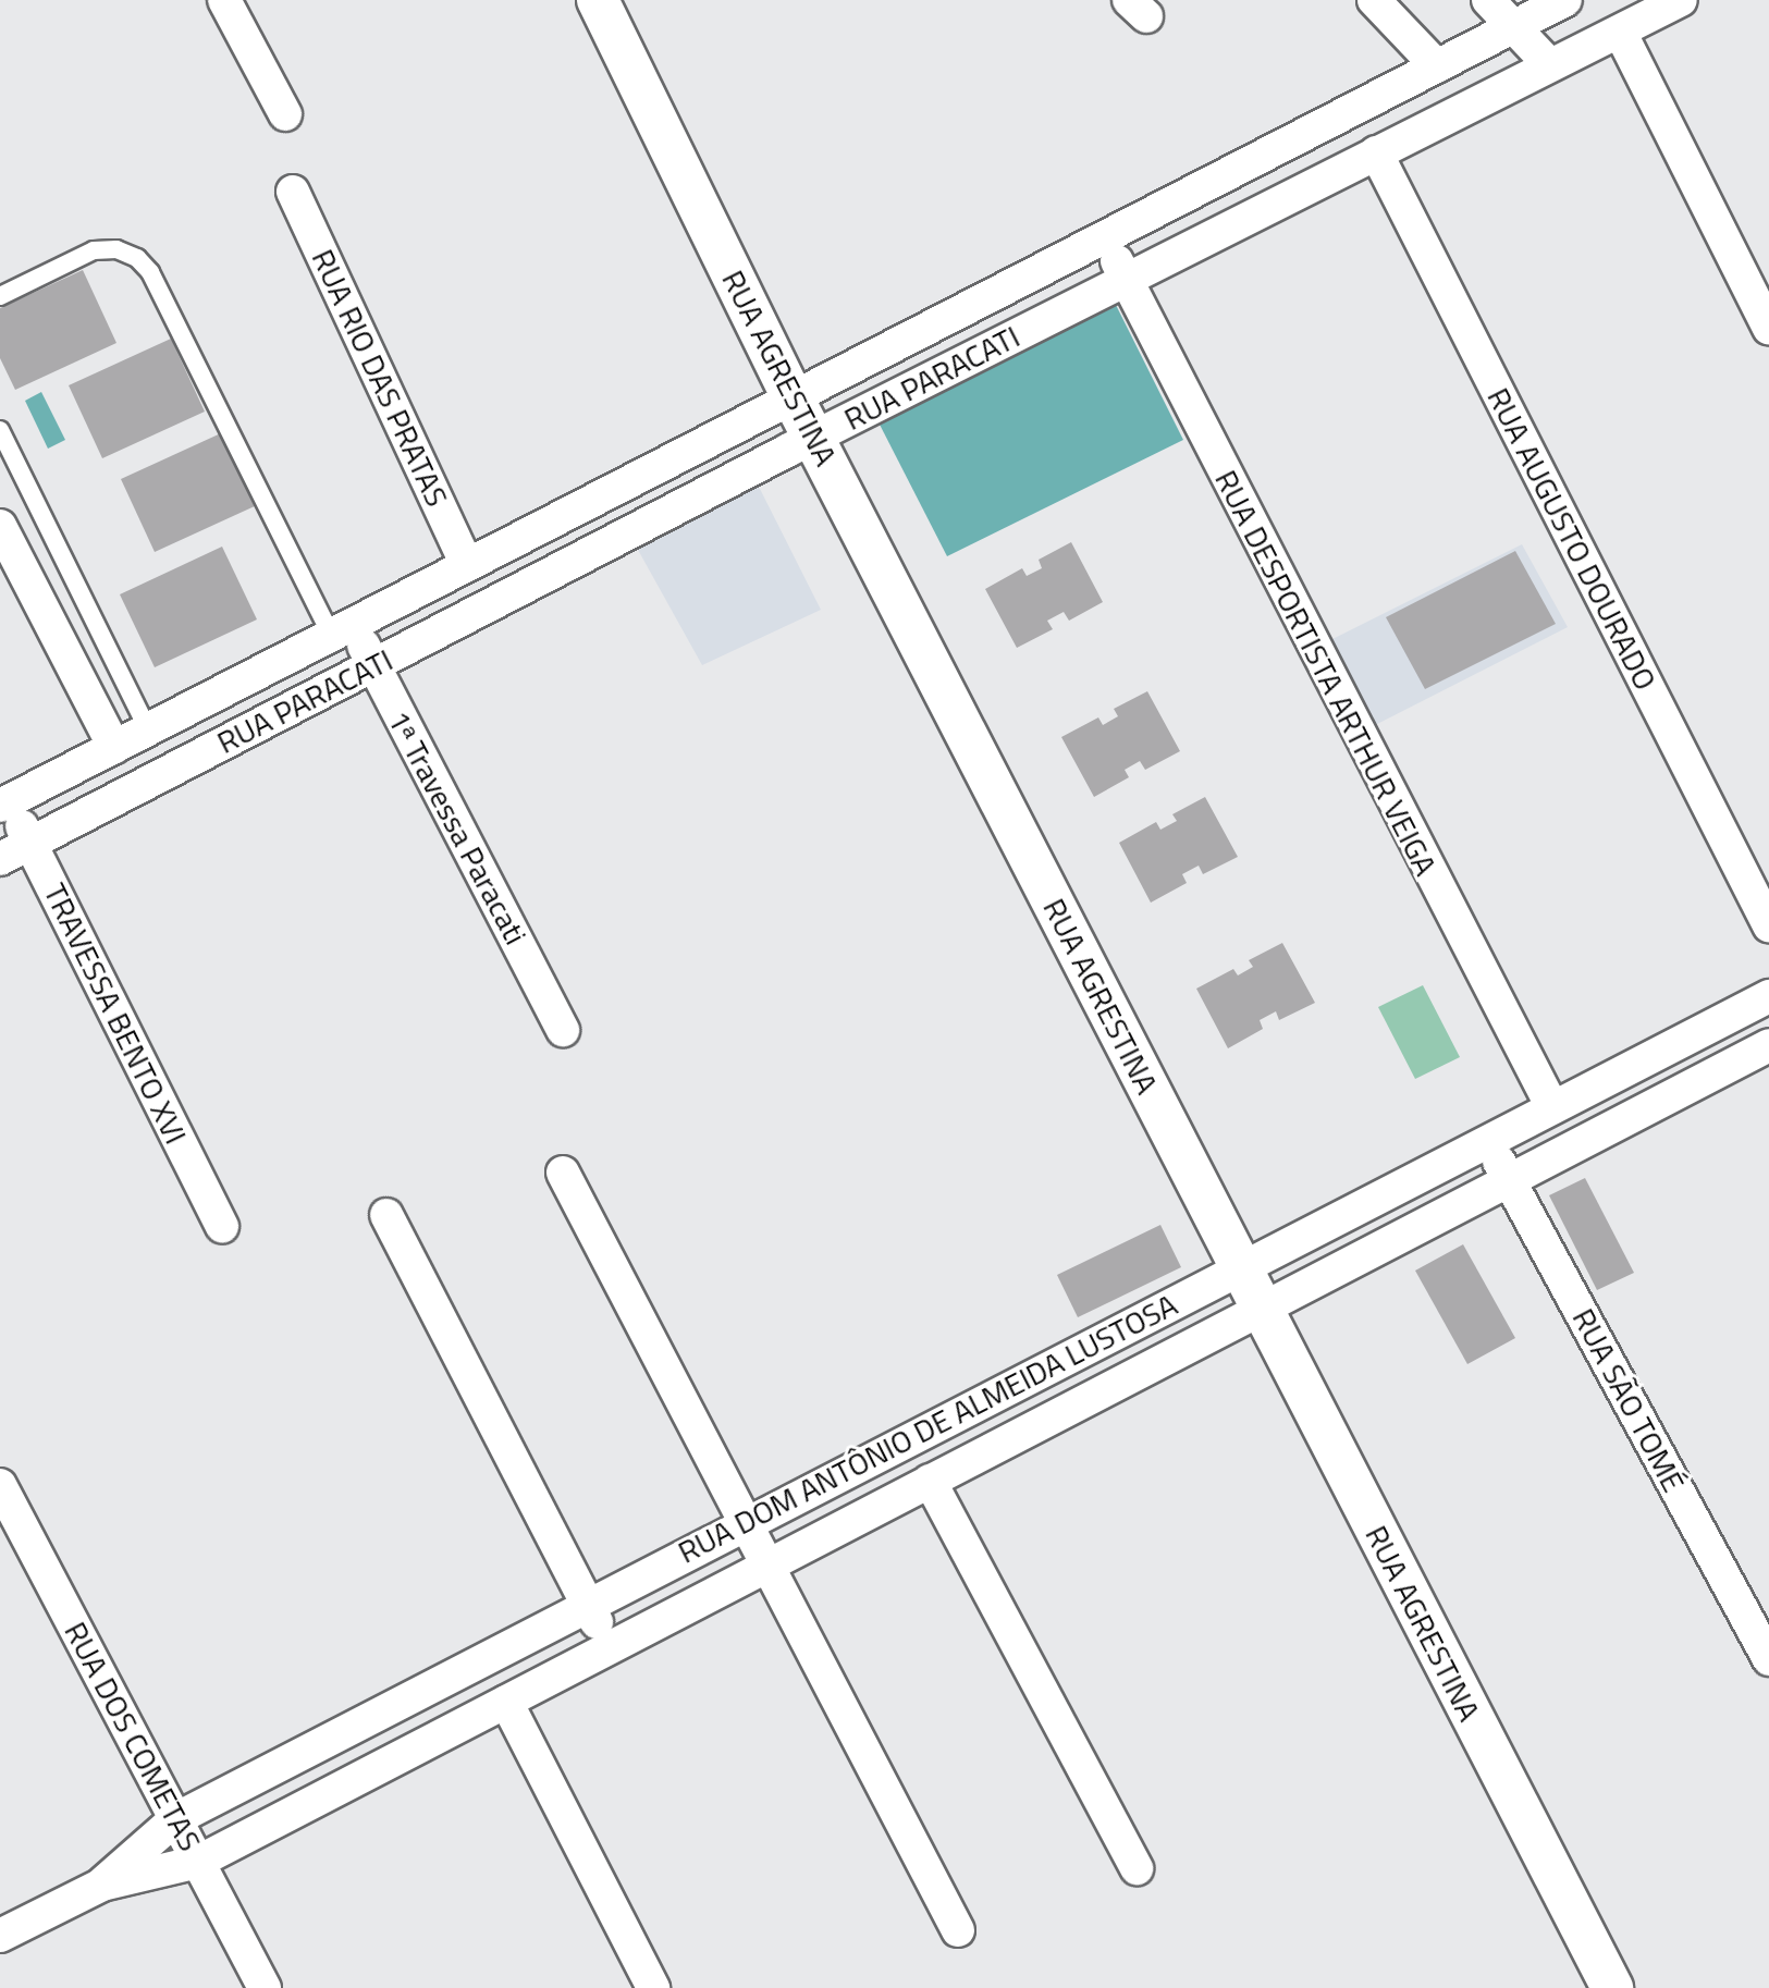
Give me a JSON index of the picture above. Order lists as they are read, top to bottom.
{
  "streets": {
    "street": [
      "RUA AGRESTINA",
      "RUA RIO DAS PRATAS",
      "RUA PARACATI",
      "RUA AUGUSTO DOURADO",
      "RUA DESPORTISTA ARTHUR VEIGA",
      "1ᵃ Travessa Paracati",
      "TRAVESSA BENTO XVI",
      "RUA SÃO TOMÉ",
      "RUA DOM ANTÔNIO DE ALMEIDA LUSTOSA",
      "RUA DOS COMETAS"
    ]
  },
  "crossings": [
    ["RUA AGRESTINA", "RUA PARACATI"],
    ["RUA AGRESTINA", "RUA DOM ANTÔNIO DE ALMEIDA LUSTOSA"],
    ["RUA RIO DAS PRATAS", "RUA PARACATI"],
    ["RUA PARACATI", "RUA AUGUSTO DOURADO"],
    ["RUA PARACATI", "RUA DESPORTISTA ARTHUR VEIGA"],
    ["RUA PARACATI", "1ᵃ Travessa Paracati"],
    ["RUA PARACATI", "TRAVESSA BENTO XVI"],
    ["RUA DESPORTISTA ARTHUR VEIGA", "RUA DOM ANTÔNIO DE ALMEIDA LUSTOSA"],
    ["RUA SÃO TOMÉ", "RUA DOM ANTÔNIO DE ALMEIDA LUSTOSA"],
    ["RUA DOM ANTÔNIO DE ALMEIDA LUSTOSA", "RUA DOS COMETAS"]
  ]
}
